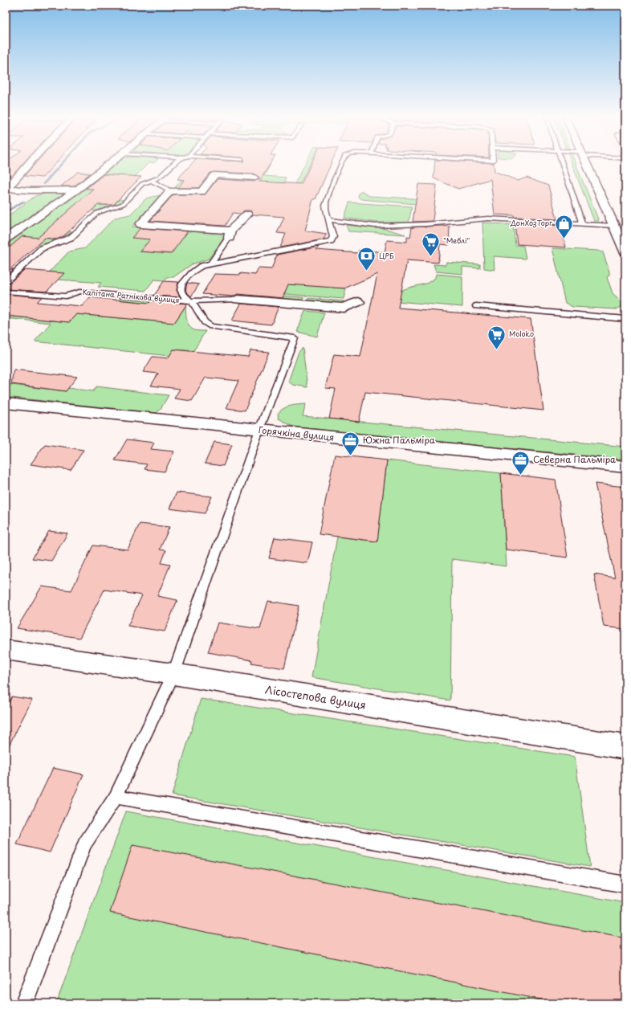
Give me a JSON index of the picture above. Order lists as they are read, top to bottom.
{
  "streets": {
    "street": ["Горячкіна вулиця", "Лісостепова вулиця"],
    "lane": ["Капітана Ратнікова вулиця"]
  },
  "places": {
    "shop": ["ДонХозТорг"],
    "supermarket": ["\"Меблі\"", "Moloko"],
    "bank": ["ЦРБ"],
    "office": ["Южна Пальміра", "Северна Пальміра"]
  }
}
